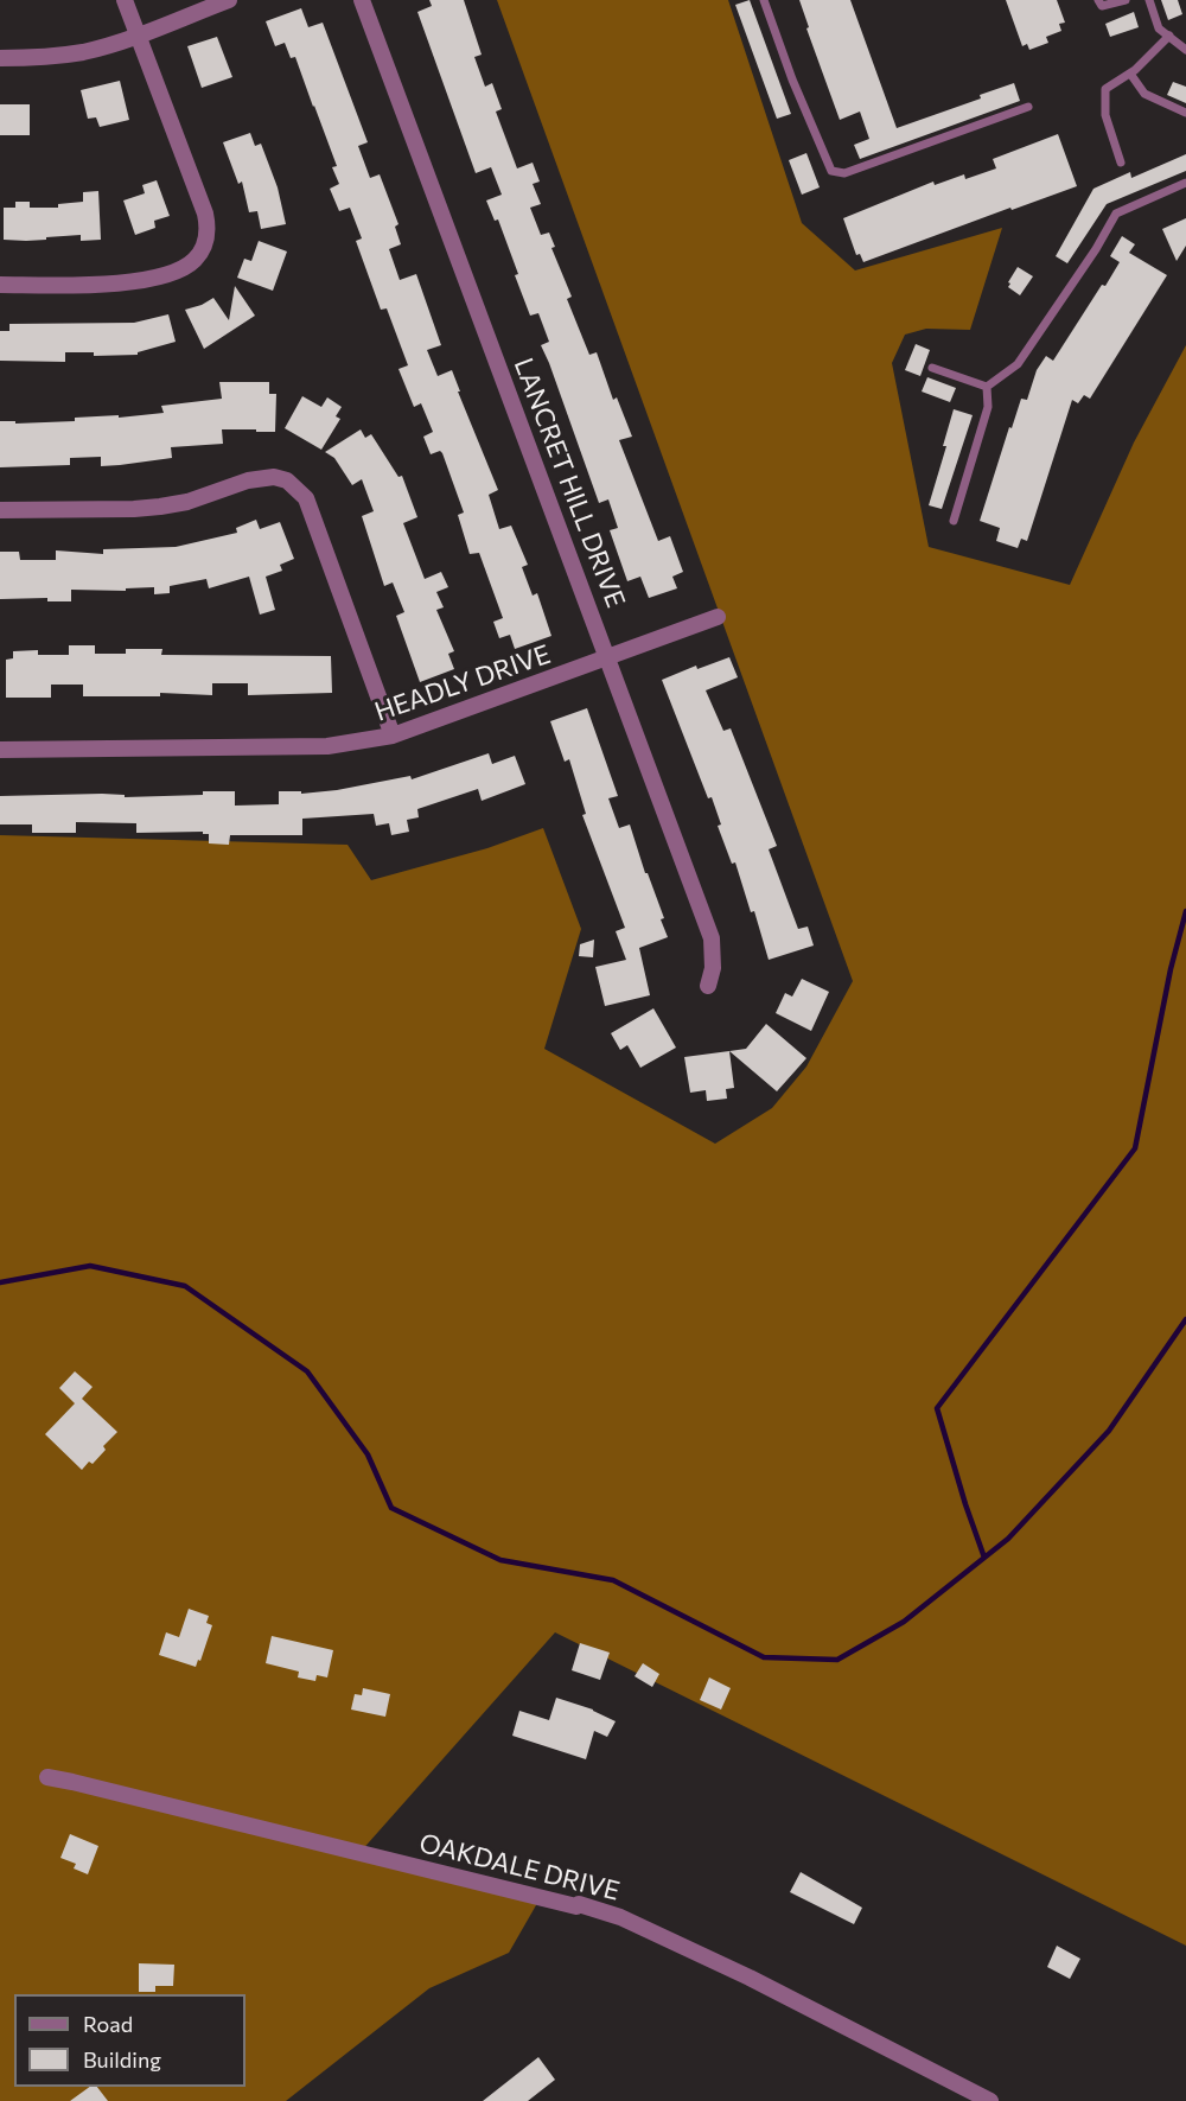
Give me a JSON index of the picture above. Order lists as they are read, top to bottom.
{
  "streets": {
    "street": ["LANCRET HILL DRIVE", "HEADLY DRIVE", "OAKDALE DRIVE"]
  },
  "crossings": [
    ["LANCRET HILL DRIVE", "HEADLY DRIVE"]
  ],
  "legend": ["Road", "Building"]
}
